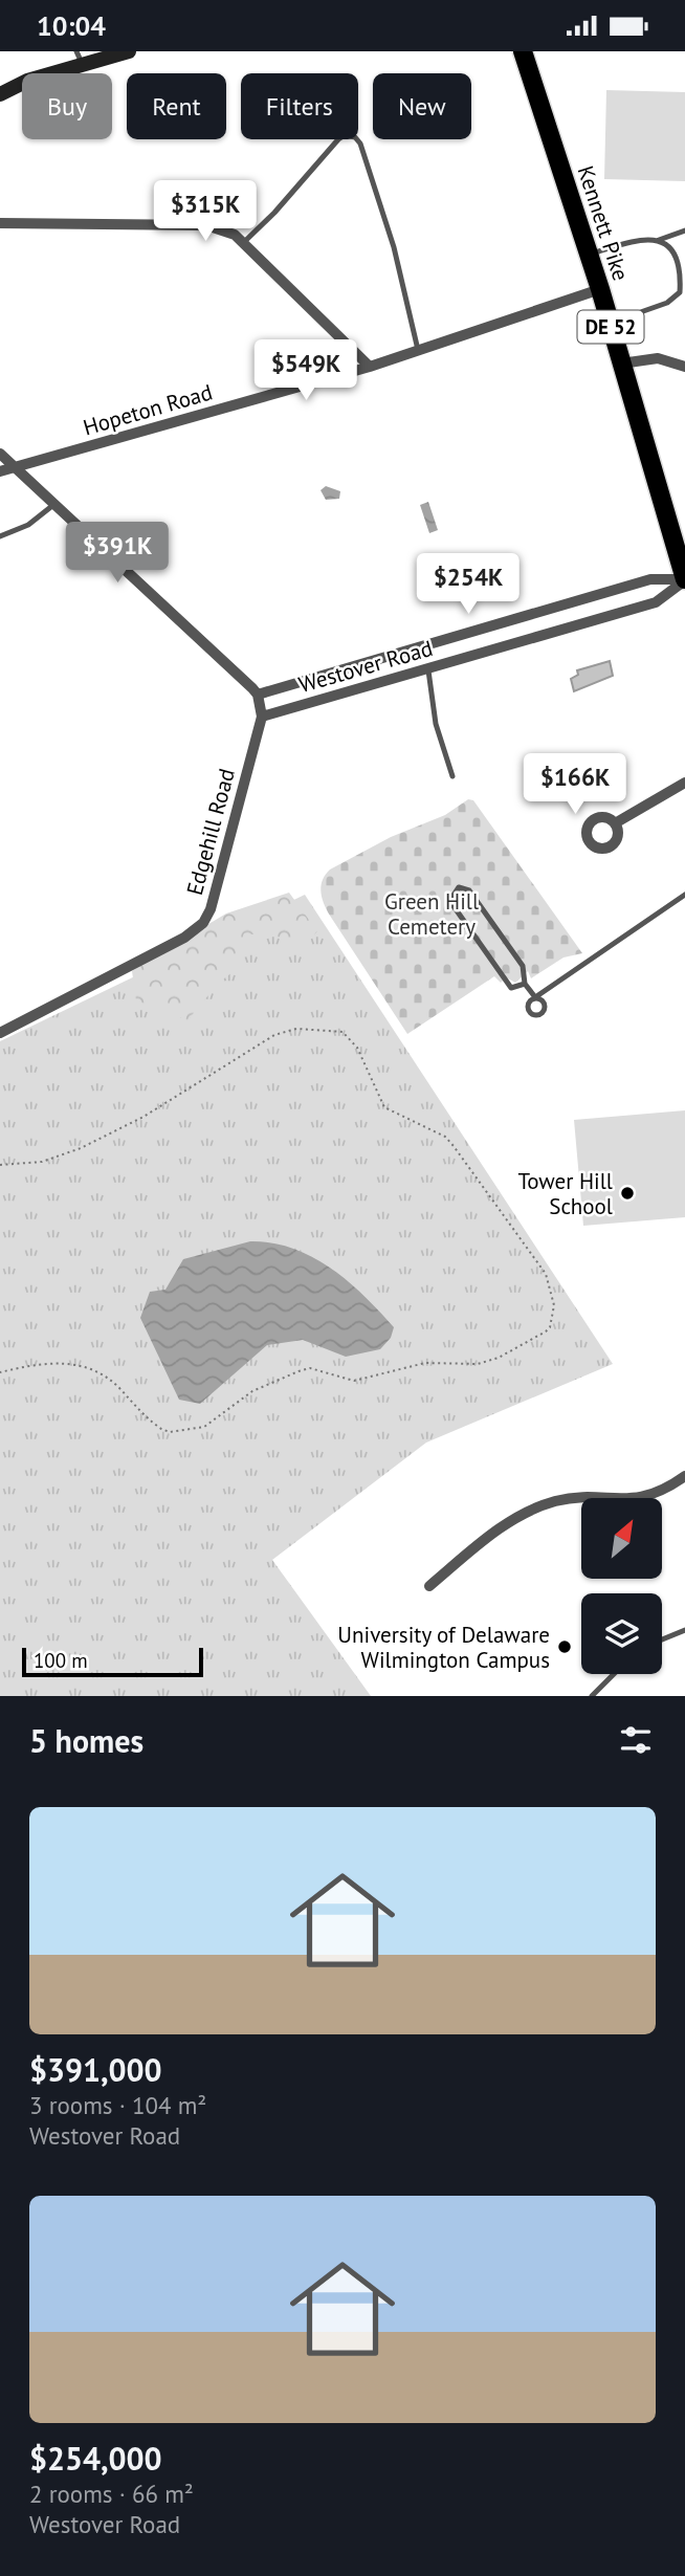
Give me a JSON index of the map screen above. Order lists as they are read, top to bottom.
{
  "streets": {
    "main road": ["Kennett Pike", "DE 52"],
    "street": ["Hopeton Road", "Westover Road", "Edgehill Road"]
  },
  "crossings": [
    ["Kennett Pike", "Hopeton Road"],
    ["Kennett Pike", "Westover Road"],
    ["Westover Road", "Edgehill Road"]
  ],
  "parks": ["Green Hill Cemetery"],
  "places": ["Tower Hill School", "University of Delaware Wilmington Campus"],
  "scale_bar": "100 m",
  "north": "top right",
  "page": {
    "status": "10:04",
    "chip": [
      "Buy",
      "Rent",
      "Filters",
      "New"
    ],
    "price": [
      "$315K",
      "$549K",
      "$391K",
      "$254K",
      "$166K"
    ],
    "scale": "100 m",
    "heading": "5 homes",
    "list": [
      {
        "name": "$391,000",
        "note": "3 rooms · 104 m² · Westover Road"
      },
      {
        "name": "$254,000",
        "note": "2 rooms · 66 m² · Westover Road"
      }
    ]
  }
}
